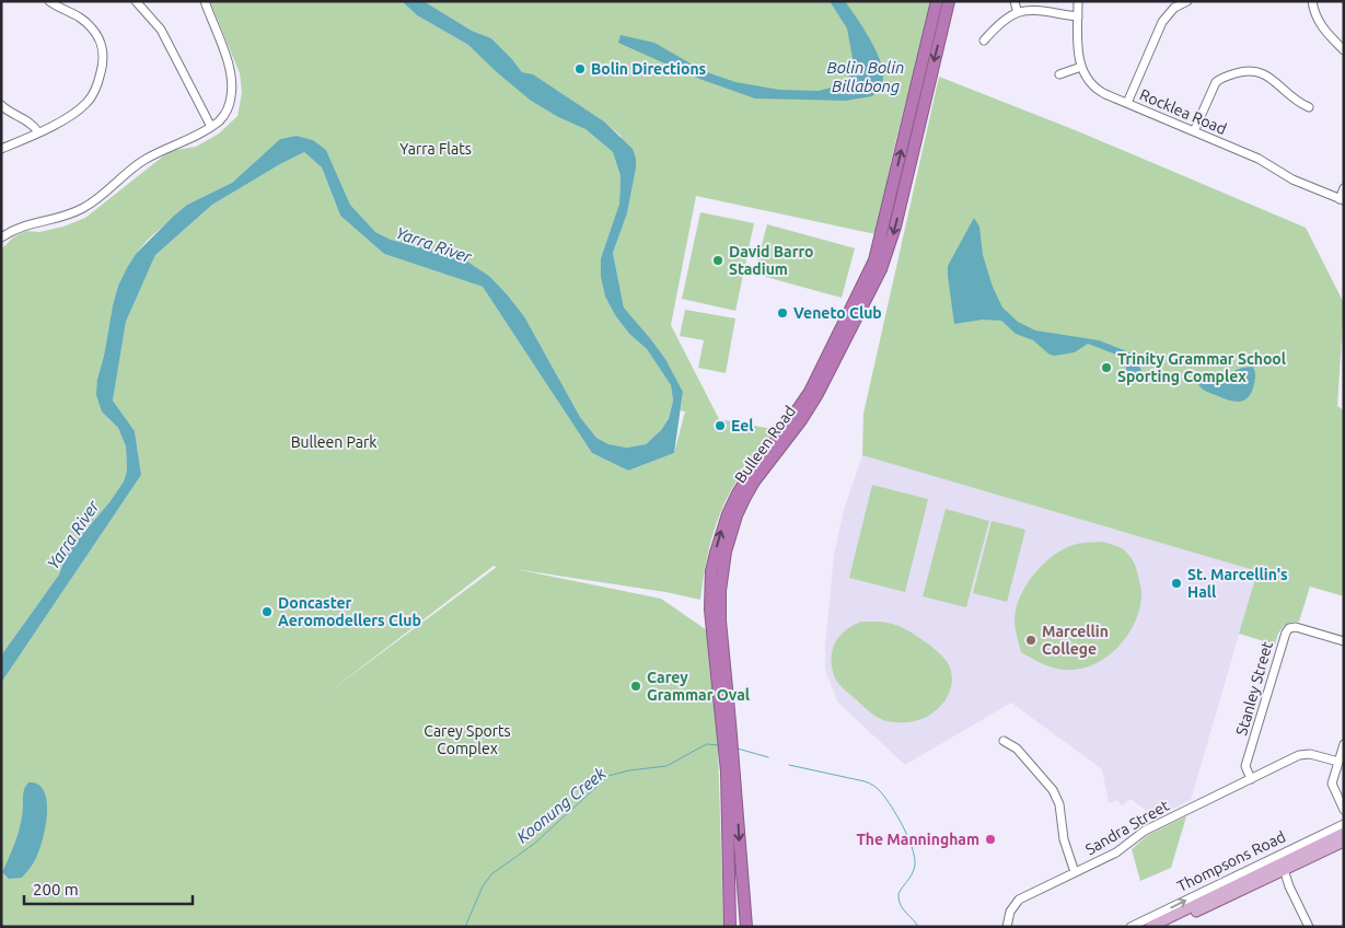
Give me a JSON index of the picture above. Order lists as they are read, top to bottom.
{
  "streets": {
    "highway": ["Bulleen Road"],
    "main road": ["Thompsons Road"],
    "street": ["Rocklea Road", "Stanley Street", "Sandra Street"]
  },
  "crossings": [
    ["Stanley Street", "Sandra Street"]
  ],
  "one_way": ["Thompsons Road"],
  "water": ["Bolin Bolin Billabong", "Yarra River", "Koonung Creek"],
  "parks": ["Yarra Flats", "Bulleen Park", "Carey Sports Complex"],
  "places": [
    "Bolin Directions",
    "David Barro Stadium",
    "Veneto Club",
    "Trinity Grammar School Sporting Complex",
    "Eel",
    "St. Marcellin's Hall",
    "Doncaster Aeromodellers Club",
    "Marcellin College",
    "Carey Grammar Oval",
    "The Manningham"
  ],
  "scale_bar": "200 m"
}
